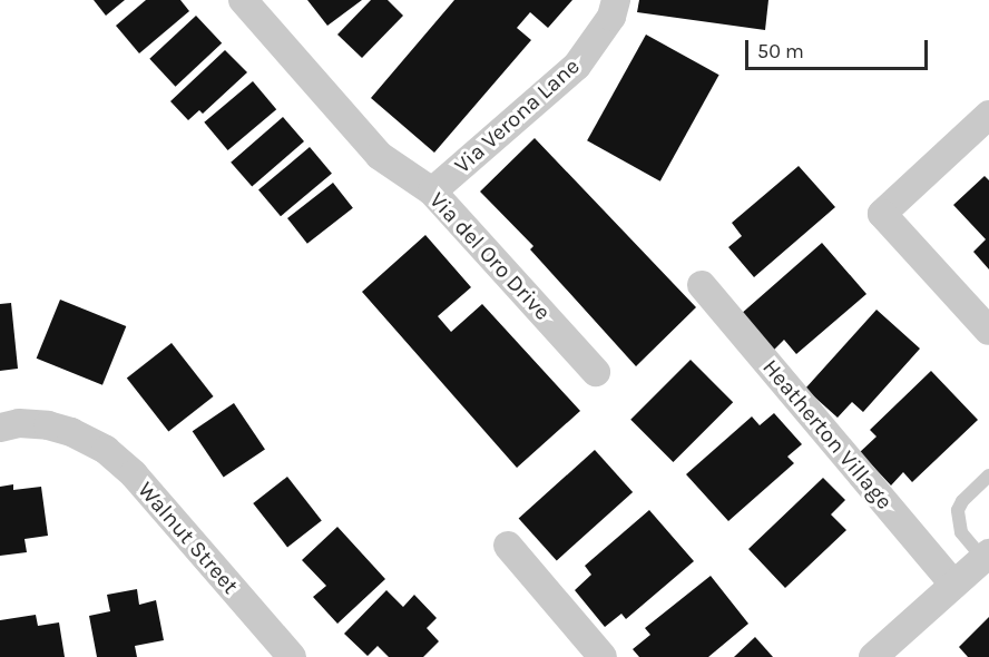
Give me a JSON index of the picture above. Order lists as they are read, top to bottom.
{
  "streets": {
    "street": [
      "Via Verona Lane",
      "Via del Oro Drive",
      "Heatherton Village",
      "Walnut Street"
    ]
  },
  "crossings": [
    ["Via Verona Lane", "Via del Oro Drive"]
  ],
  "scale_bar": "50 m"
}
